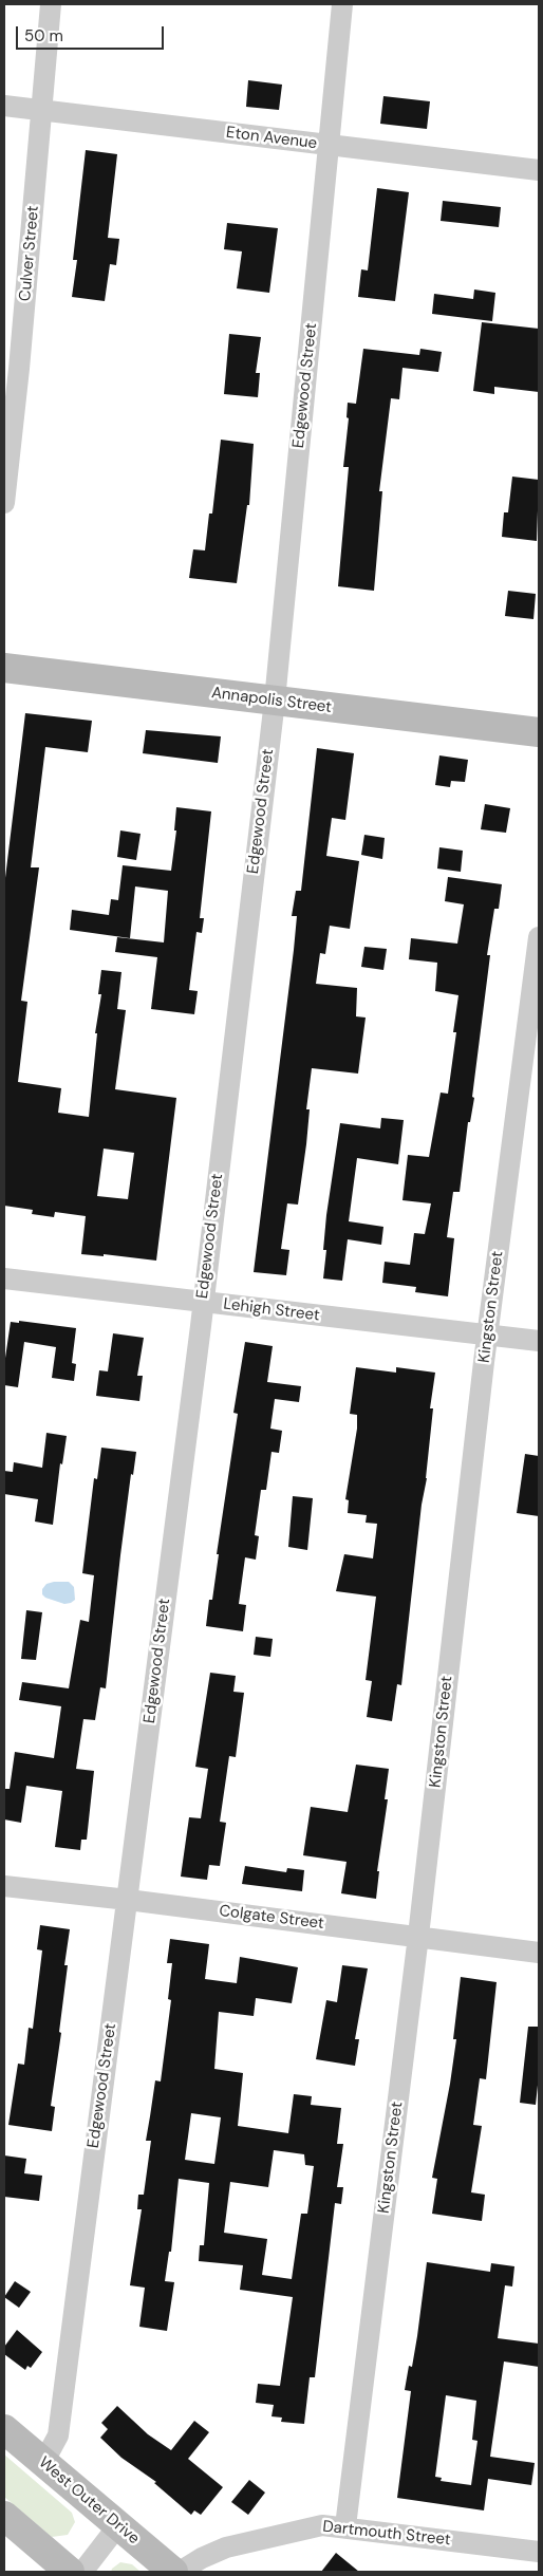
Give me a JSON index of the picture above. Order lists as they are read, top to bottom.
{
  "streets": {
    "street": [
      "Eton Avenue",
      "Culver Street",
      "Edgewood Street",
      "Annapolis Street",
      "Kingston Street",
      "Lehigh Street",
      "Colgate Street",
      "West Outer Drive",
      "Dartmouth Street"
    ]
  },
  "crossings": [
    ["Eton Avenue", "Culver Street"],
    ["Eton Avenue", "Edgewood Street"],
    ["Edgewood Street", "Annapolis Street"],
    ["Edgewood Street", "Lehigh Street"],
    ["Edgewood Street", "Colgate Street"],
    ["Edgewood Street", "West Outer Drive"],
    ["Kingston Street", "Lehigh Street"],
    ["Kingston Street", "Colgate Street"],
    ["Kingston Street", "Dartmouth Street"]
  ],
  "scale_bar": "50 m"
}
